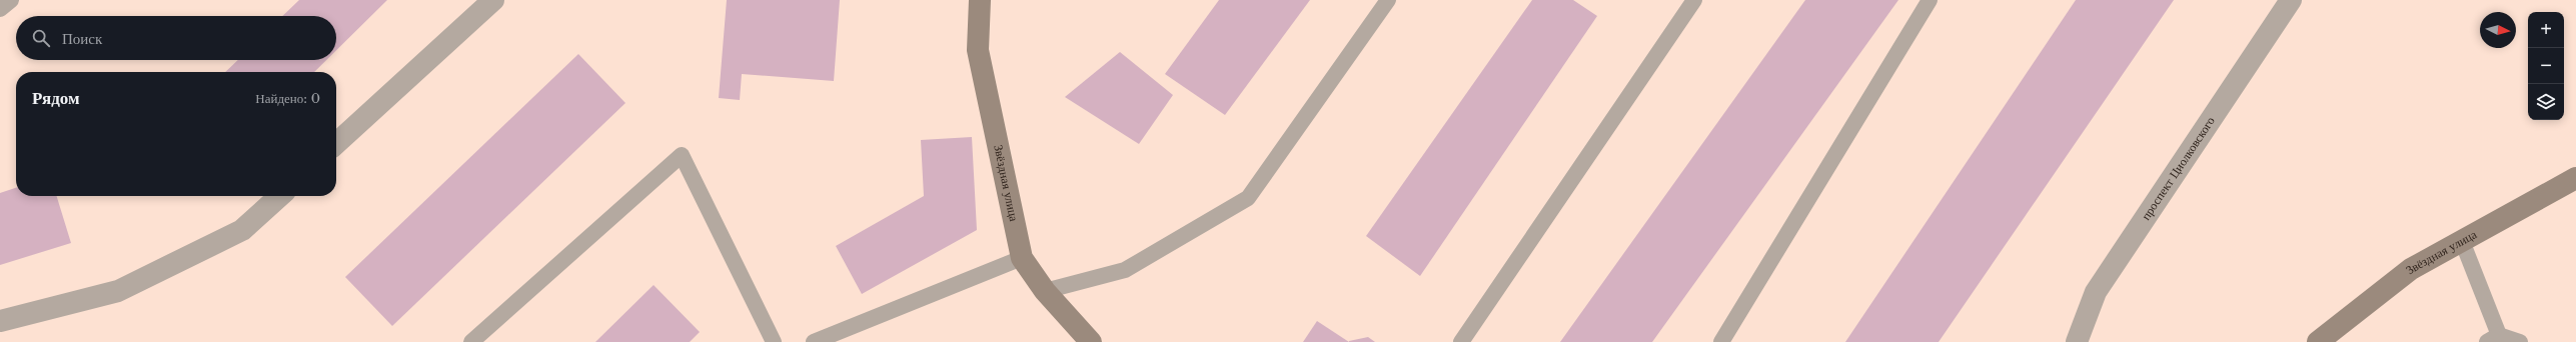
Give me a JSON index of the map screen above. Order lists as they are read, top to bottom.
{
  "streets": {
    "street": ["проспект Циолковского", "Звёздная улица"]
  },
  "north": "right",
  "page": {
    "map_buttons": ["+", "−"],
    "search": "Поиск",
    "heading": ["Рядом", "Найдено: 0"]
  }
}
